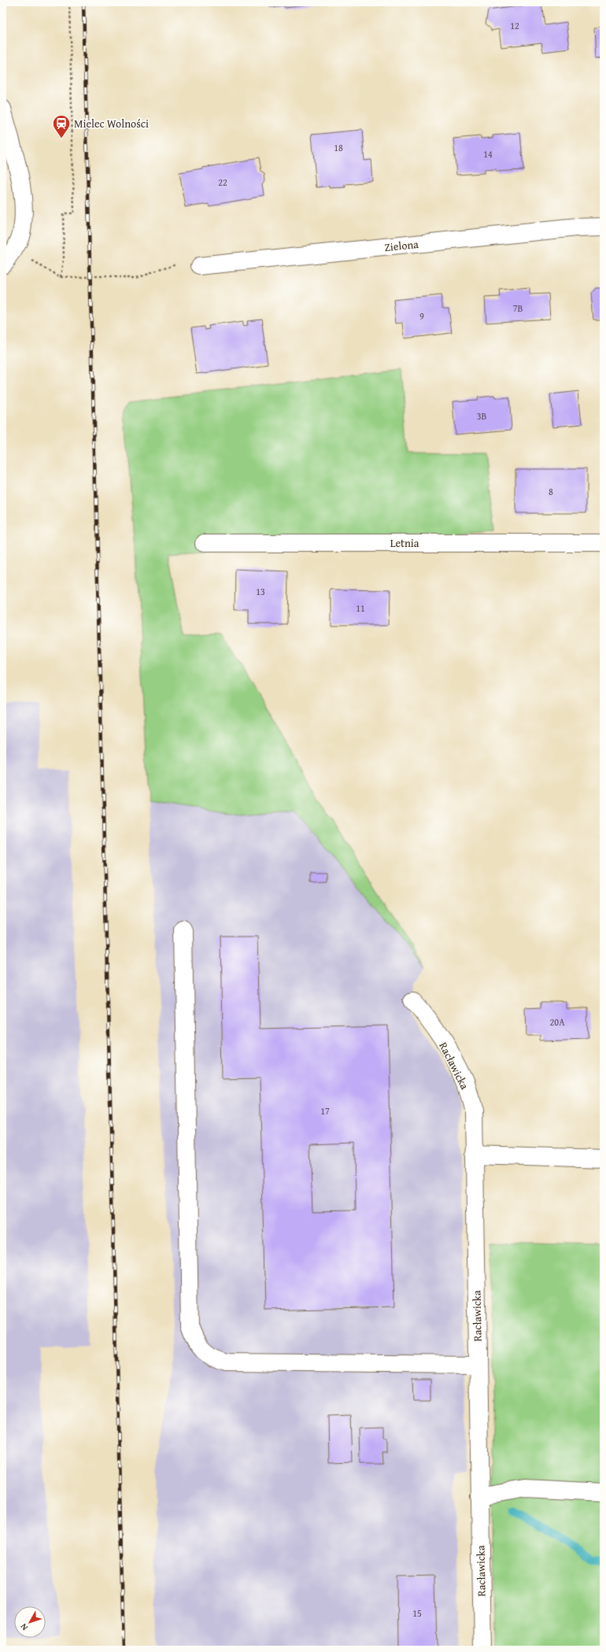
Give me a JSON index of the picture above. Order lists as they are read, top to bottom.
{
  "streets": {
    "street": ["Zielona", "Letnia", "Racławicka"]
  },
  "places": {
    "station": ["Mielec Wolności"]
  },
  "house_numbers": [
    "12",
    "18",
    "14",
    "22",
    "7B",
    "9",
    "3B",
    "8",
    "13",
    "11",
    "20A",
    "17",
    "15"
  ],
  "north": "bottom left"
}
